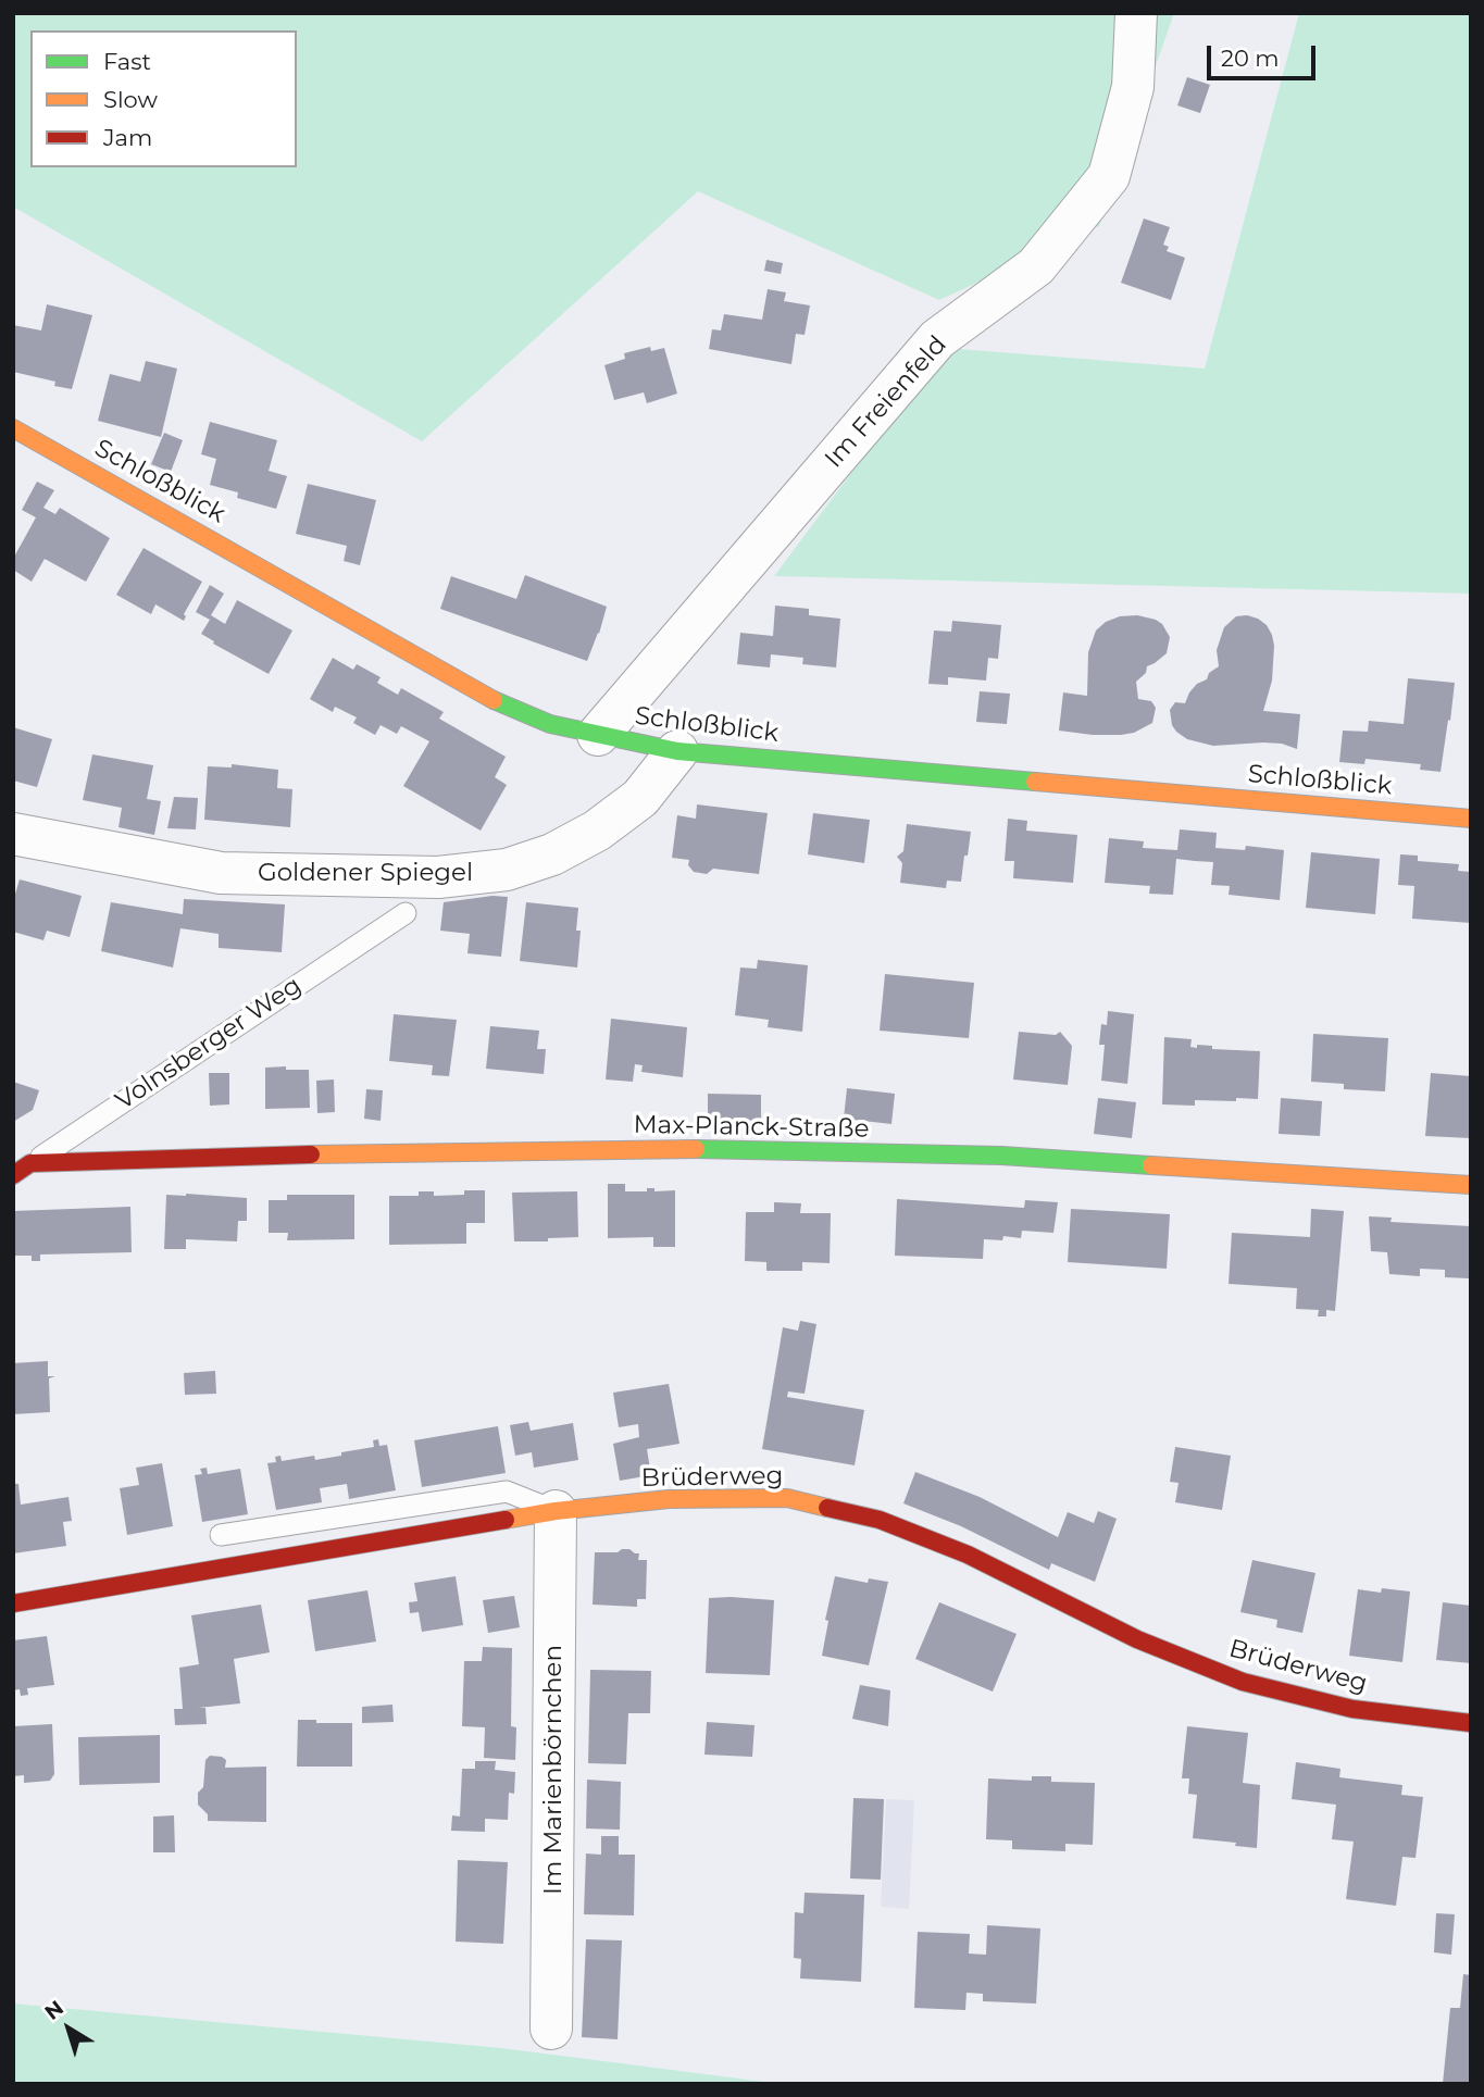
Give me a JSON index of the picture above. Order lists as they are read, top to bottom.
{
  "streets": {
    "street": [
      "Im Freienfeld",
      "Schloßblick",
      "Goldener Spiegel",
      "Max-Planck-Straße",
      "Brüderweg",
      "Im Marienbörnchen"
    ],
    "lane": ["Volnsberger Weg"]
  },
  "crossings": [
    ["Im Freienfeld", "Schloßblick"],
    ["Schloßblick", "Goldener Spiegel"],
    ["Volnsberger Weg", "Max-Planck-Straße"],
    ["Brüderweg", "Im Marienbörnchen"]
  ],
  "legend": ["Fast", "Slow", "Jam"],
  "scale_bar": "20 m",
  "north": "top left"
}
